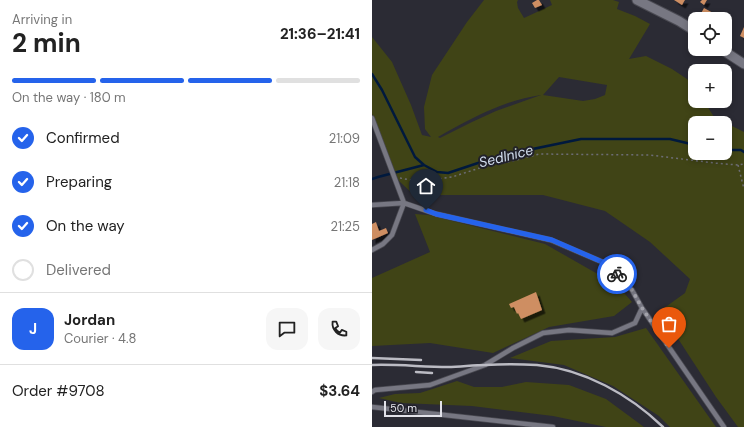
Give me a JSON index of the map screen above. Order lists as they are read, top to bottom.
{
  "water": ["Sedlnice"],
  "scale_bar": "50 m",
  "page": {
    "heading": ["2 min", "Arriving in", "21:36–21:41"],
    "panel": [
      "Jordan",
      "Courier · 4.8",
      "Order #9708",
      "$3.64"
    ],
    "map_buttons": ["+", "−"],
    "bar": "On the way · 180 m",
    "list": [
      ["Confirmed", "21:09"],
      ["Preparing", "21:18"],
      ["On the way", "21:25"],
      "Delivered"
    ],
    "round": "J",
    "scale": "50 m"
  }
}
